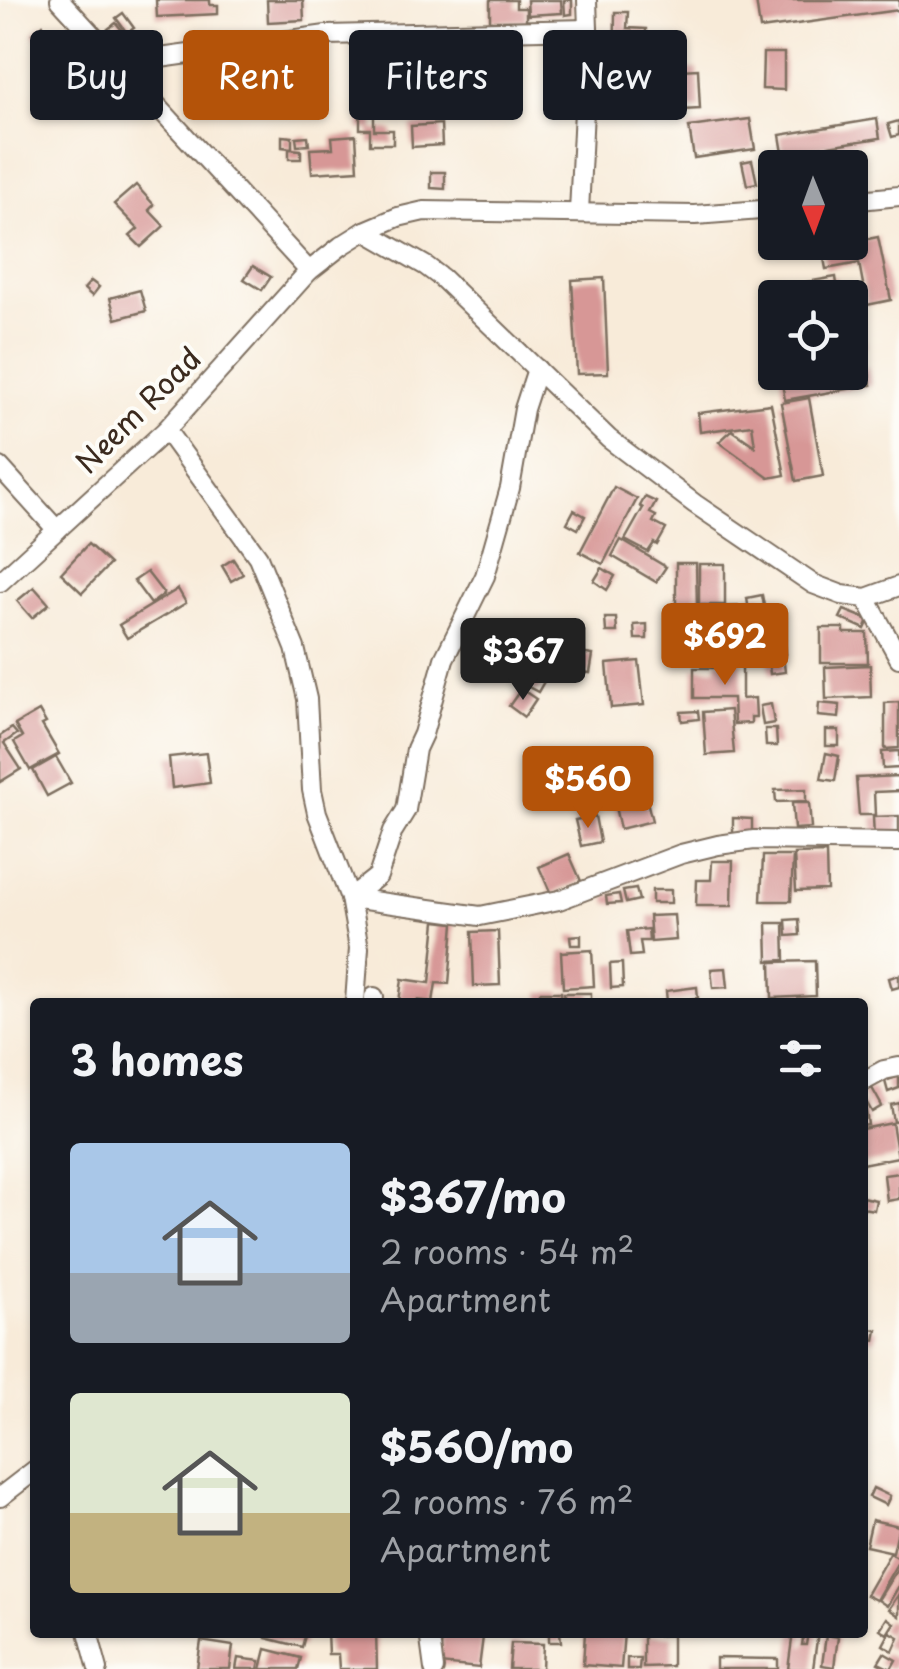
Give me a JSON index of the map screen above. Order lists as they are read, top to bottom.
{
  "streets": {
    "street": ["Neem Road"]
  },
  "north": "bottom",
  "page": {
    "chip": [
      "Buy",
      "Rent",
      "Filters",
      "New"
    ],
    "price": ["$692", "$367", "$560"],
    "heading": "3 homes",
    "list": [
      {
        "name": "$367/mo",
        "note": "2 rooms · 54 m² · Apartment"
      },
      {
        "name": "$560/mo",
        "note": "2 rooms · 76 m² · Apartment"
      }
    ]
  }
}
